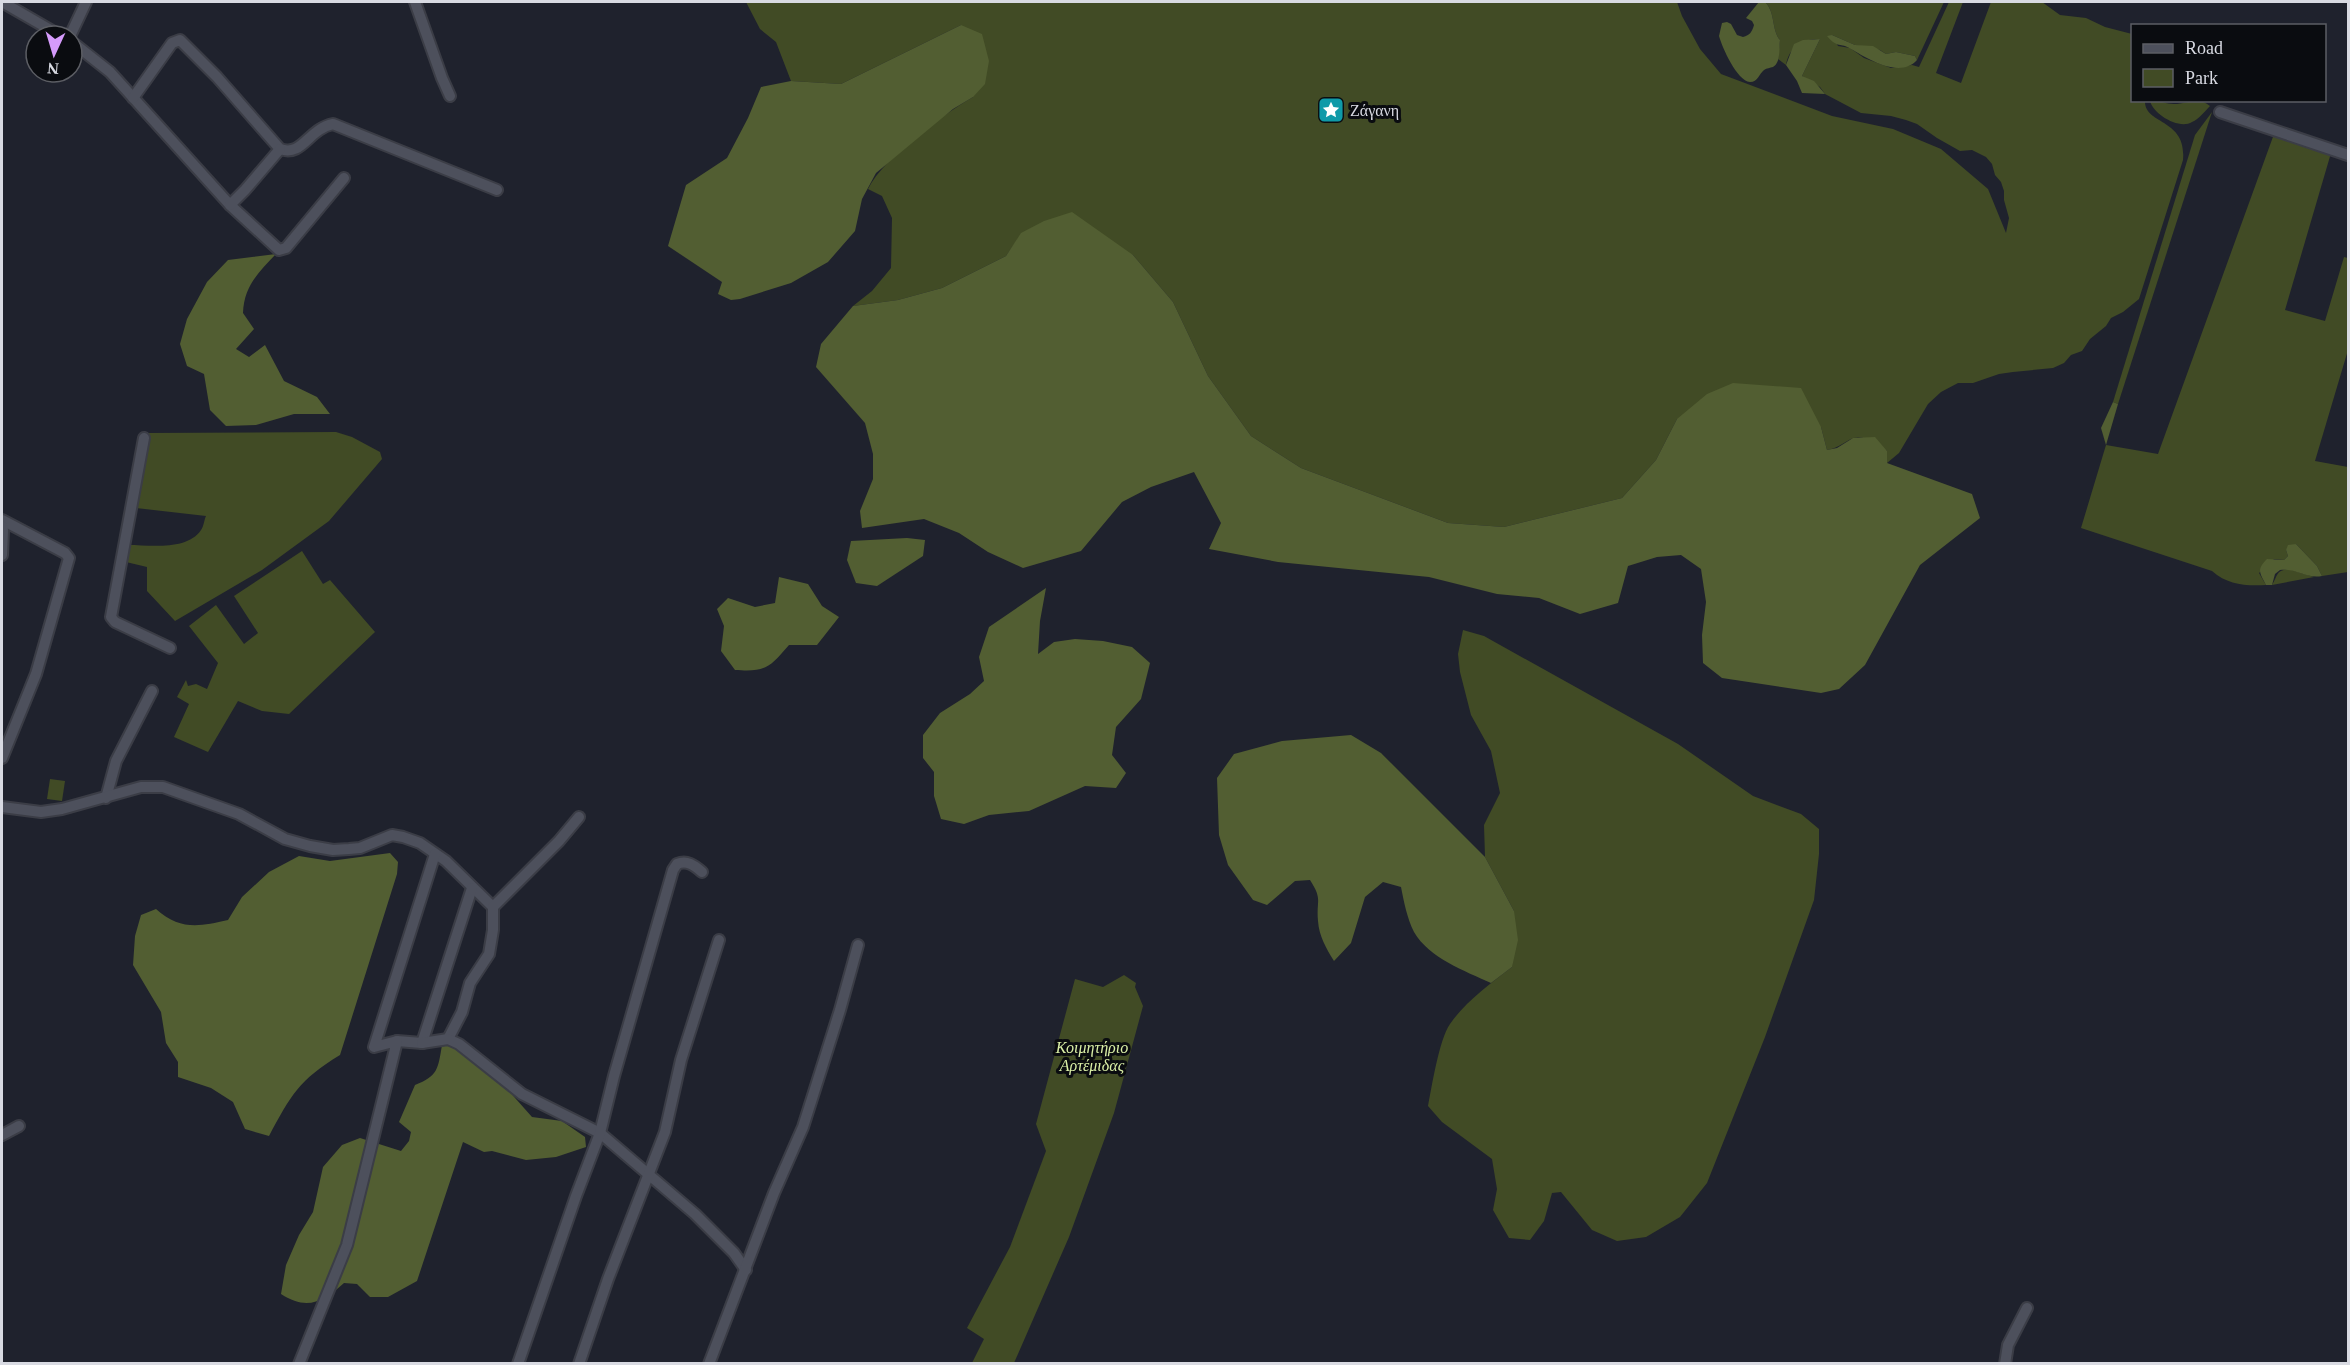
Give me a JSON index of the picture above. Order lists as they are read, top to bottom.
{
  "parks": ["Κοιμητήριο Αρτέμιδας"],
  "places": {
    "place": ["Ζάγανη"]
  },
  "legend": ["Road", "Park"],
  "north": "bottom"
}
